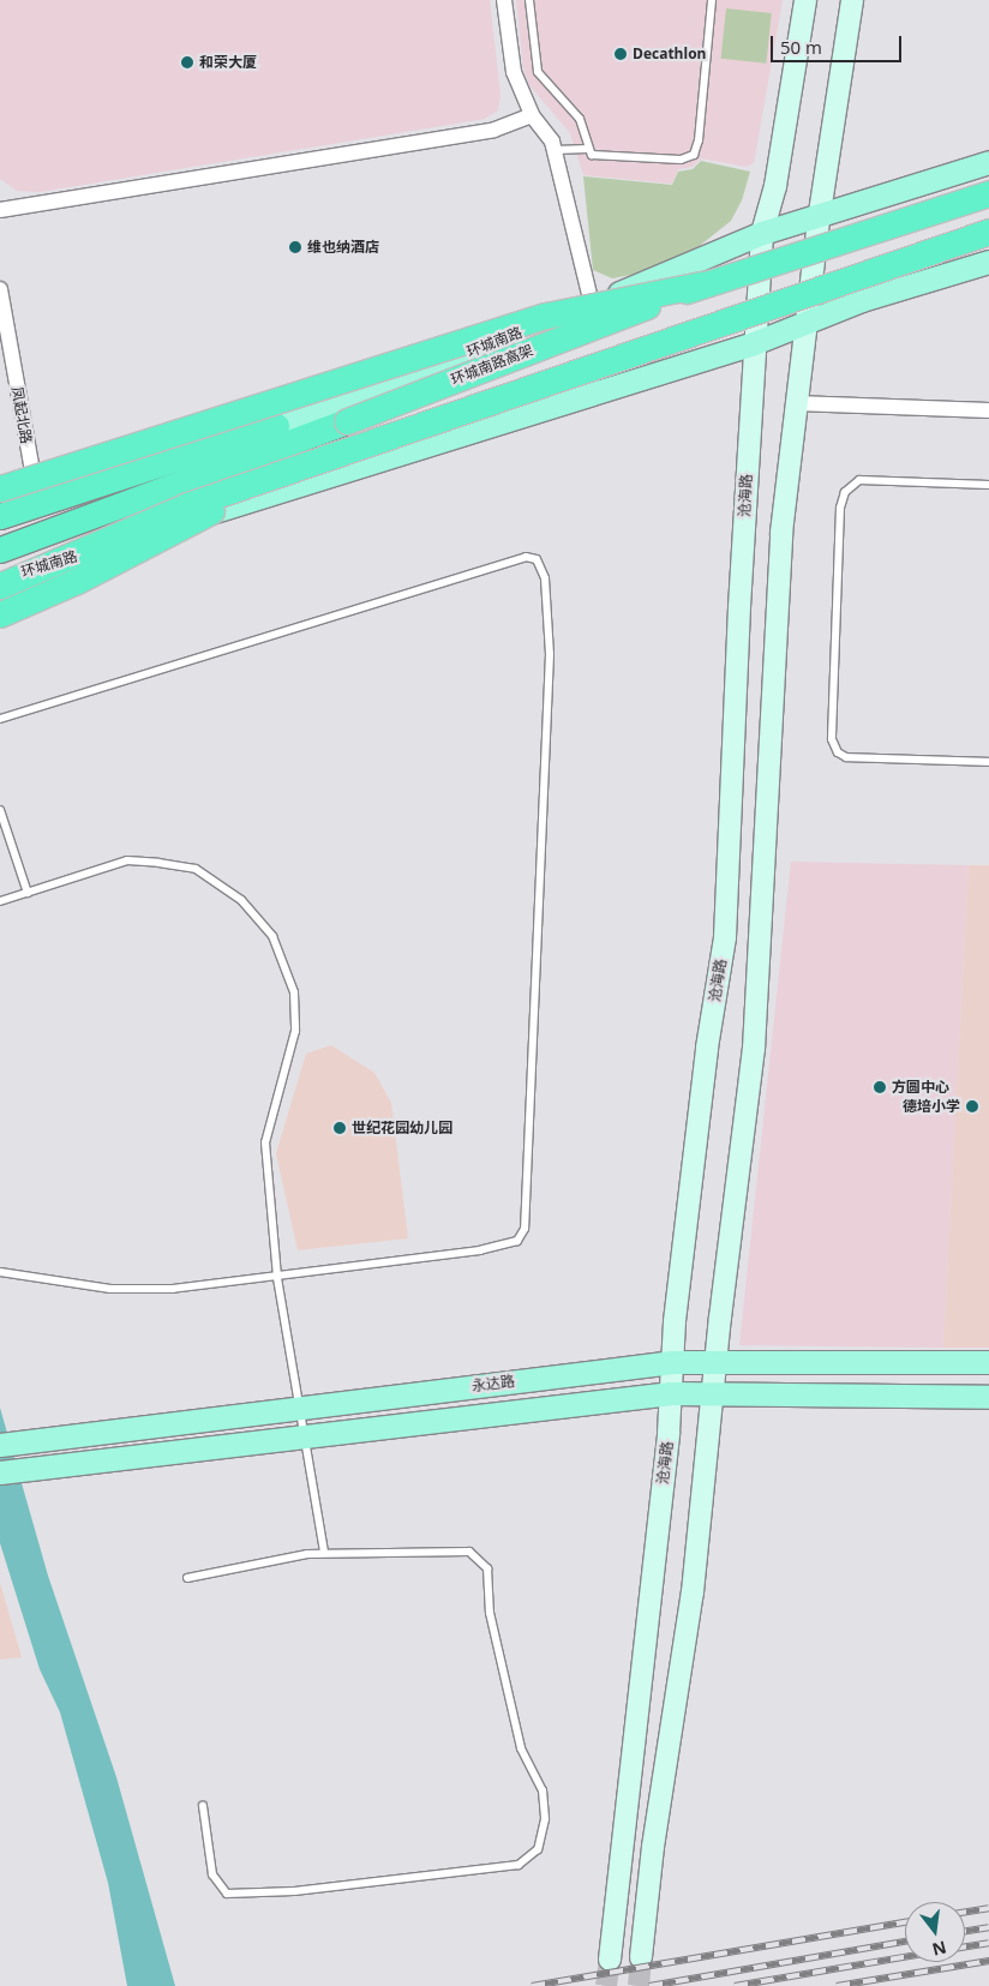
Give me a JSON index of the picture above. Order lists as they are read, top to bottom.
{
  "streets": {
    "highway": ["环城南路高架"],
    "main road": ["环城南路", "沧海路", "永达路"],
    "street": ["凤起北路"]
  },
  "crossings": [
    ["环城南路", "沧海路"],
    ["沧海路", "永达路"]
  ],
  "places": [
    "Decathlon",
    "和荣大厦",
    "维也纳酒店",
    "方圆中心",
    "德培小学",
    "世纪花园幼儿园"
  ],
  "scale_bar": "50 m",
  "north": "bottom"
}
